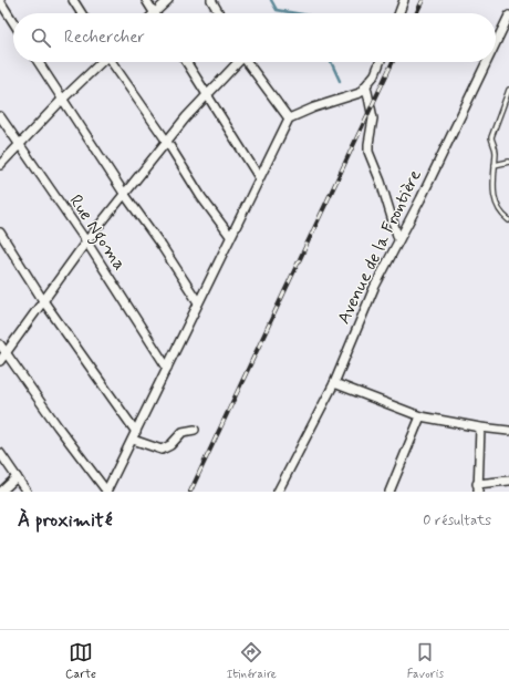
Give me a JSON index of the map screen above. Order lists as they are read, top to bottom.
{
  "streets": {
    "street": ["Rue Ngoma", "Avenue de la Frontière"]
  },
  "page": {
    "search": "Rechercher",
    "heading": ["À proximité", "0 résultats"],
    "nav": ["Carte", "Itinéraire", "Favoris"]
  }
}
